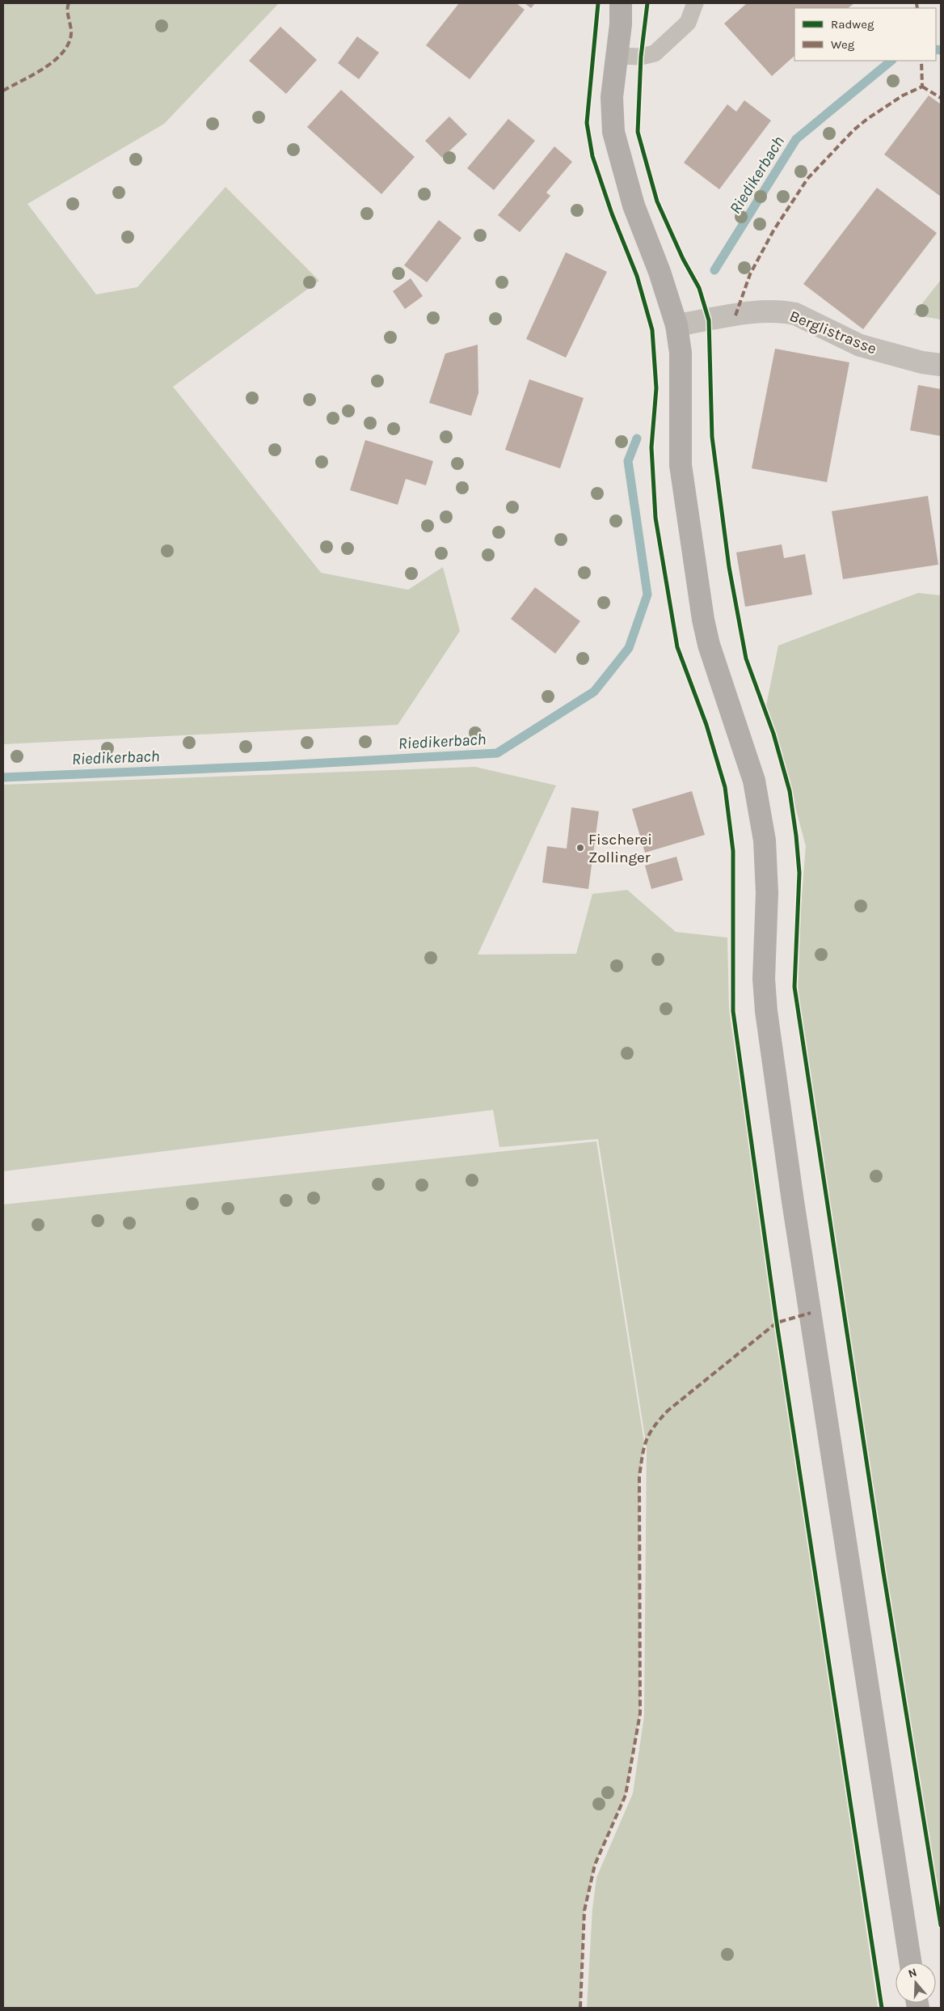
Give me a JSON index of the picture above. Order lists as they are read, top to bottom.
{
  "streets": {
    "street": ["Berglistrasse"]
  },
  "water": ["Riedikerbach"],
  "places": ["Fischerei Zollinger"],
  "legend": ["Radweg", "Weg"],
  "north": "top"
}
